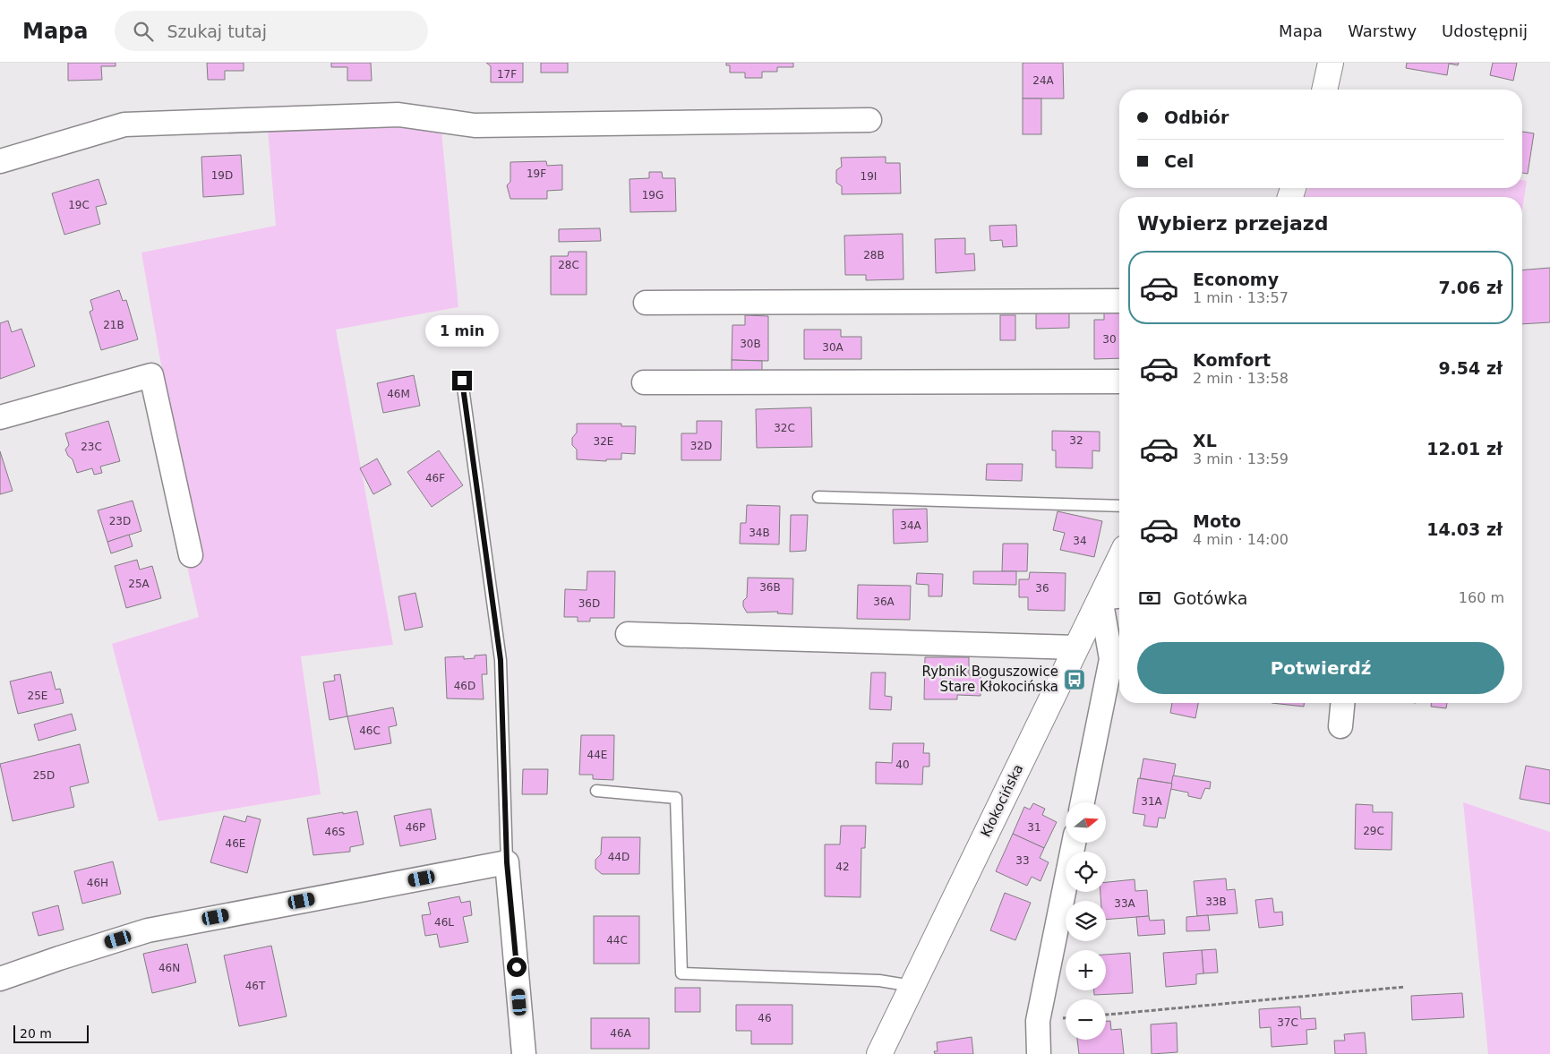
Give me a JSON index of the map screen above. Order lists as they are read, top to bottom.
{
  "streets": {
    "street": ["Kłokocińska"]
  },
  "places": {
    "bus stop": ["Rybnik Boguszowice Stare Kłokocińska"]
  },
  "house_numbers": [
    "17F",
    "24A",
    "19F",
    "19D",
    "19I",
    "19G",
    "19C",
    "28B",
    "28C",
    "21B",
    "30",
    "30B",
    "30A",
    "46M",
    "32C",
    "32",
    "32E",
    "32D",
    "23C",
    "46F",
    "23D",
    "34A",
    "34B",
    "34",
    "25A",
    "36B",
    "36",
    "36A",
    "36D",
    "46D",
    "25E",
    "46C",
    "44E",
    "40",
    "25D",
    "31A",
    "46P",
    "31",
    "29C",
    "46S",
    "46E",
    "44D",
    "33",
    "42",
    "46H",
    "33B",
    "33A",
    "46L",
    "44C",
    "46N",
    "46T",
    "46",
    "37C",
    "46A"
  ],
  "scale_bar": "20 m",
  "north": "right",
  "page": {
    "header": "Mapa",
    "search": "Szukaj tutaj",
    "nav": ["Mapa", "Warstwy", "Udostępnij"],
    "banner": ["Odbiór", "Cel"],
    "heading": "Wybierz przejazd",
    "list": [
      {
        "name": "Economy",
        "note": "1 min · 13:57",
        "value": "7.06 zł"
      },
      {
        "name": "Komfort",
        "note": "2 min · 13:58",
        "value": "9.54 zł"
      },
      {
        "name": "XL",
        "note": "3 min · 13:59",
        "value": "12.01 zł"
      },
      {
        "name": "Moto",
        "note": "4 min · 14:00",
        "value": "14.03 zł"
      }
    ],
    "bubble": "1 min",
    "pay": ["Gotówka", "160 m"],
    "buttons": "Potwierdź",
    "map_buttons": ["+", "−"],
    "scale": "20 m"
  }
}
